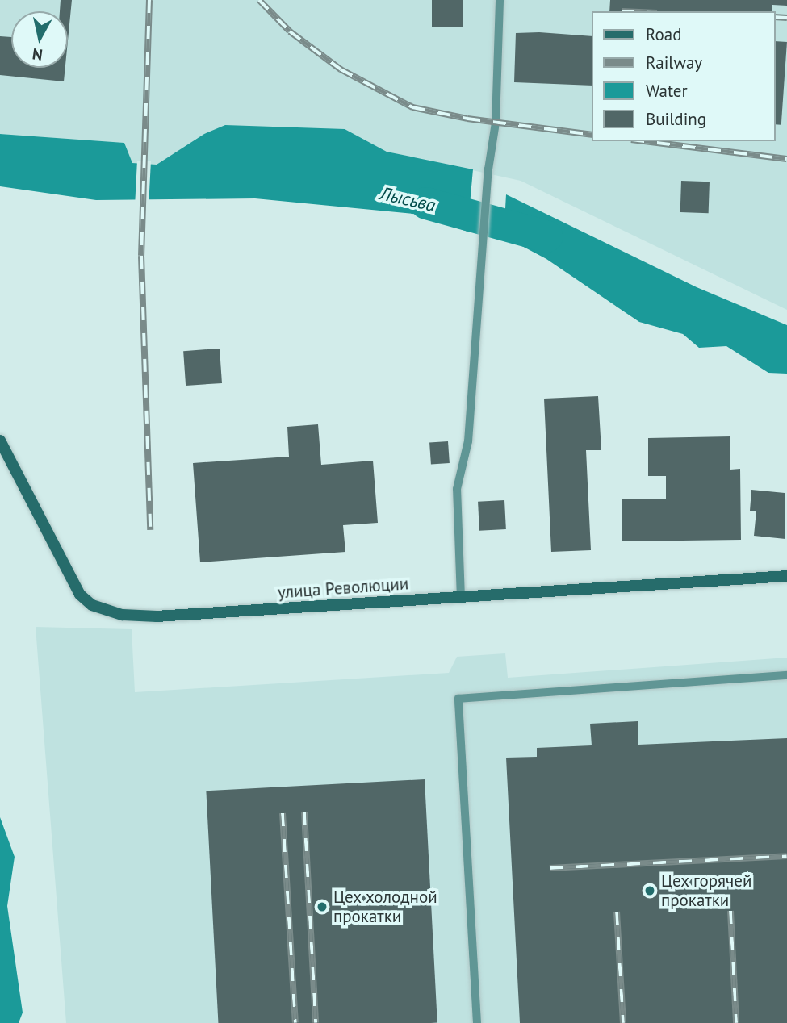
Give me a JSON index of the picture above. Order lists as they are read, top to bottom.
{
  "streets": {
    "street": ["улица Революции"]
  },
  "water": ["Лысьва"],
  "places": ["Цех горячей прокатки", "Цех холодной прокатки"],
  "legend": [
    "Road",
    "Railway",
    "Water",
    "Building"
  ],
  "north": "bottom"
}
